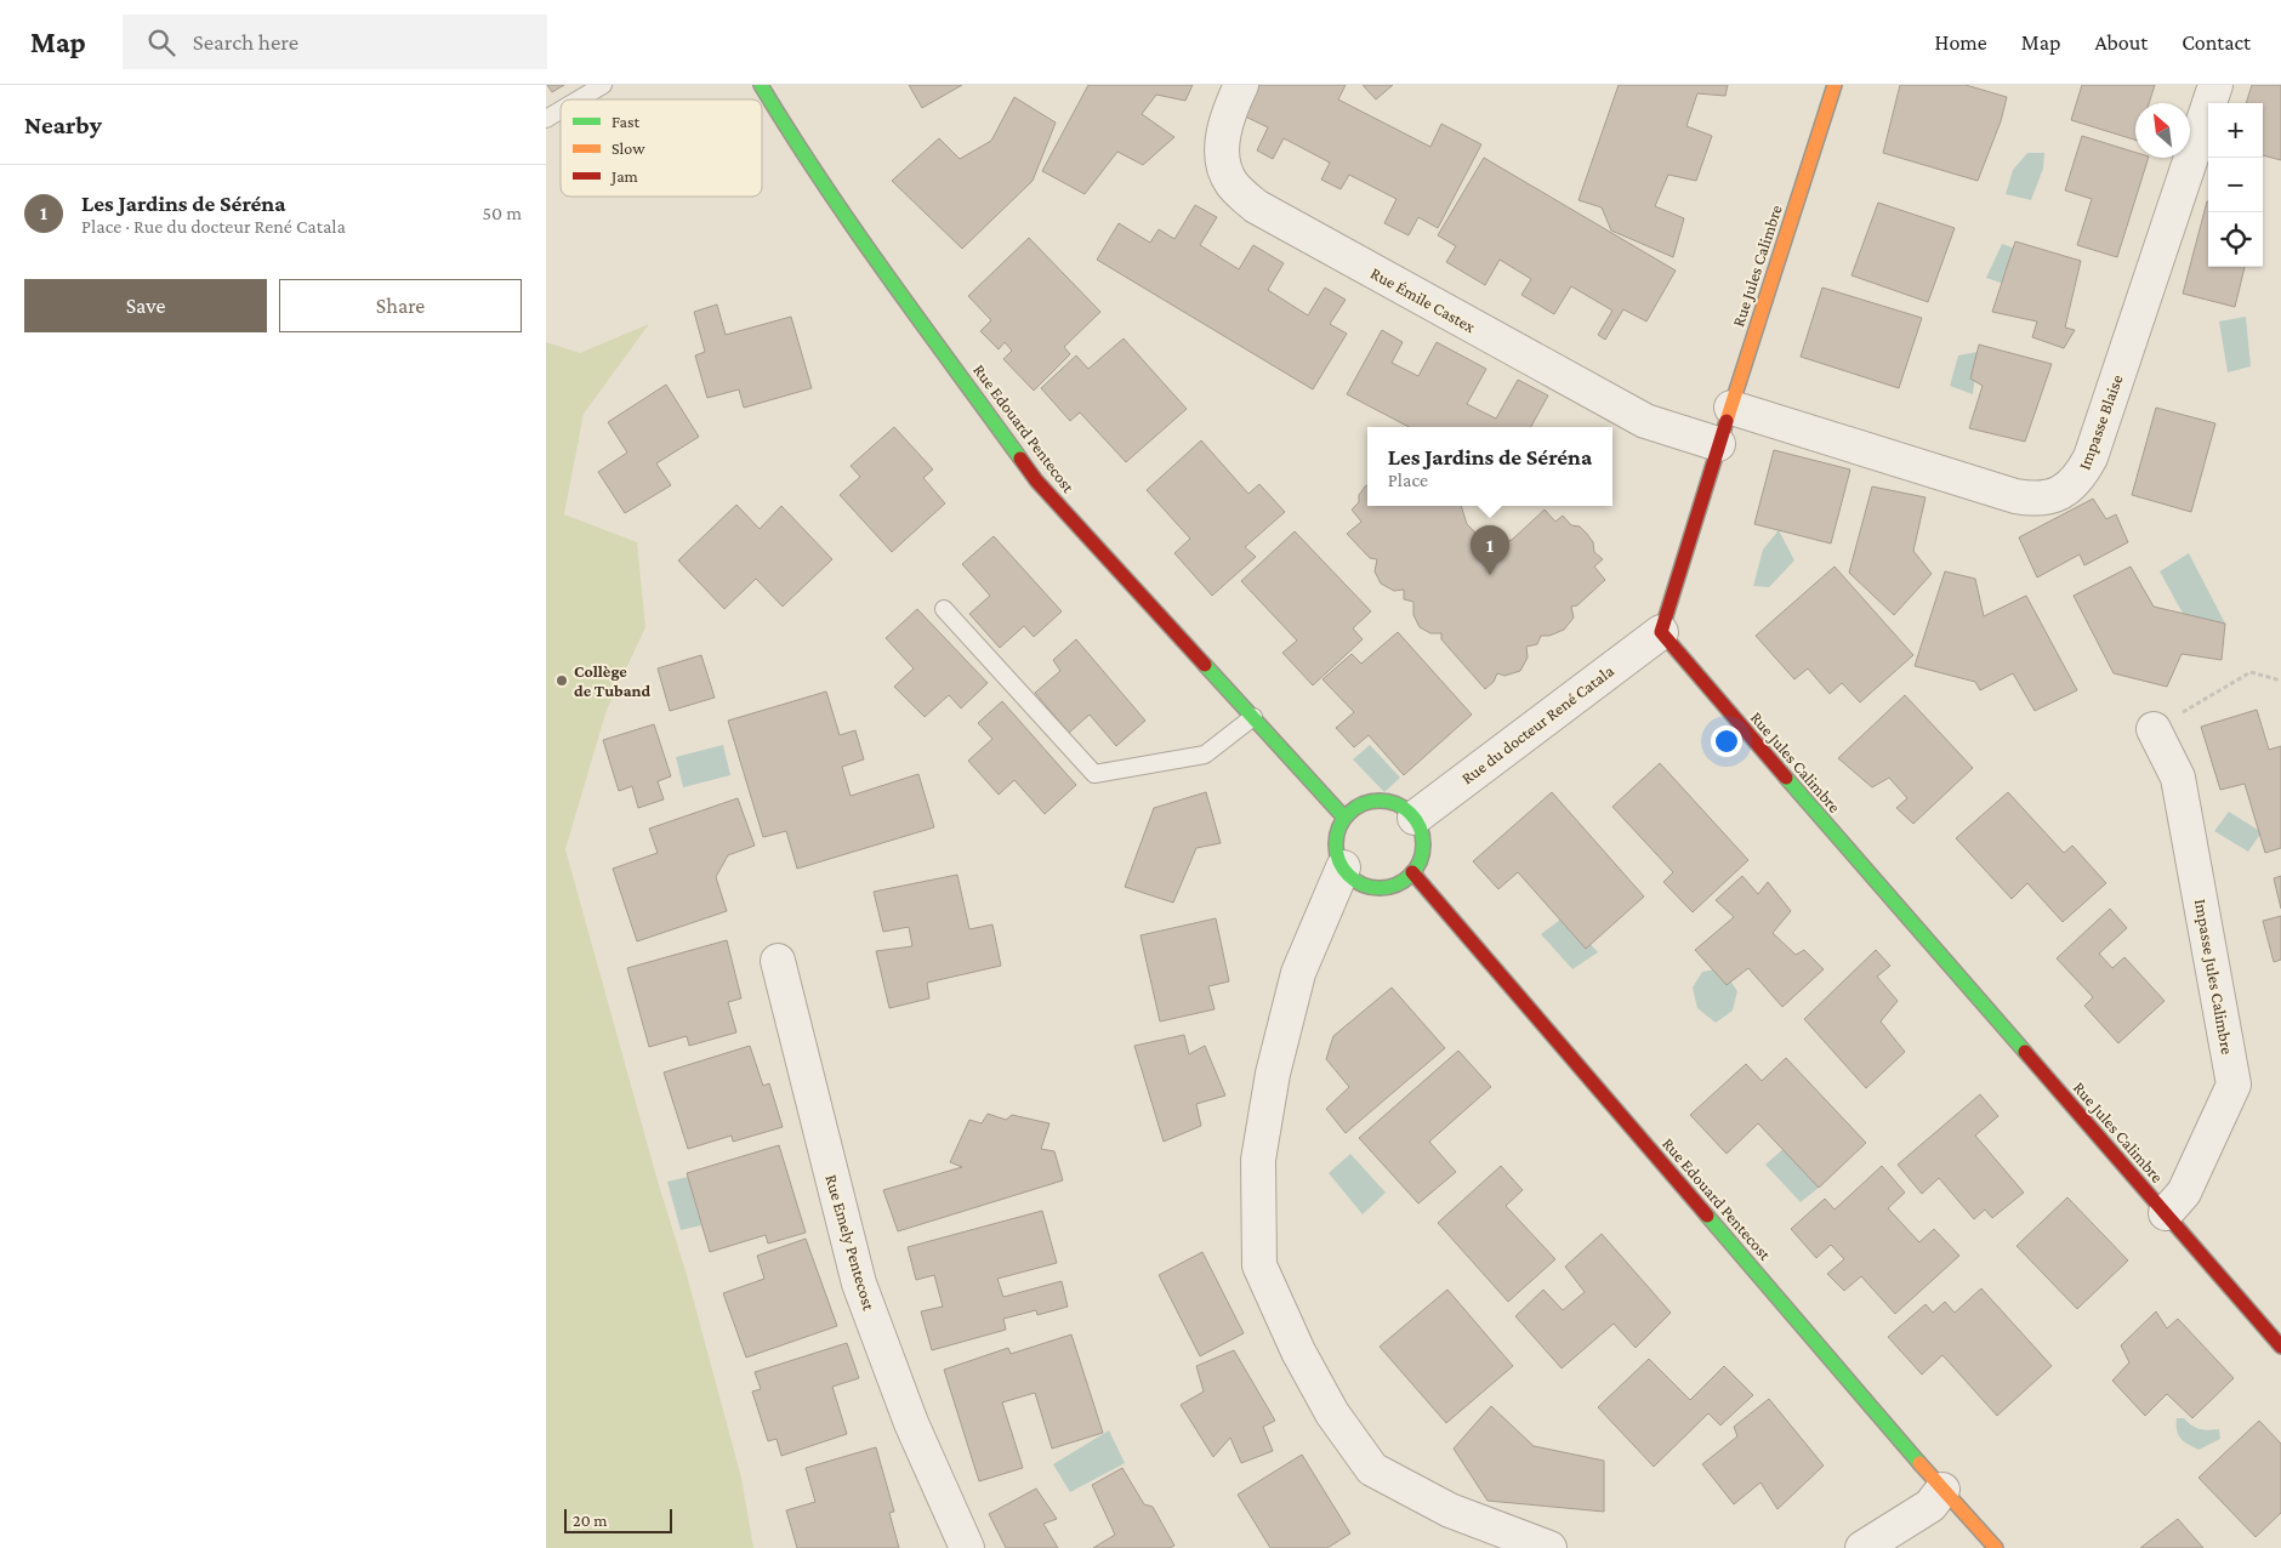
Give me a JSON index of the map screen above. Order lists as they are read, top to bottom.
{
  "streets": {
    "street": [
      "Rue Jules Calimbre",
      "Rue Émile Castex",
      "Impasse Blaise",
      "Rue Edouard Pentecost",
      "Rue du docteur René Catala",
      "Impasse Jules Calimbre",
      "Rue Emely Pentecost"
    ]
  },
  "crossings": [
    ["Rue Jules Calimbre", "Rue Émile Castex"],
    ["Rue Jules Calimbre", "Impasse Blaise"],
    ["Rue Jules Calimbre", "Rue du docteur René Catala"],
    ["Rue Jules Calimbre", "Impasse Jules Calimbre"],
    ["Rue Edouard Pentecost", "Rue du docteur René Catala"]
  ],
  "places": ["Collège de Tuband"],
  "legend": ["Fast", "Slow", "Jam"],
  "scale_bar": "20 m",
  "north": "top left",
  "page": {
    "header": "Map",
    "search": "Search here",
    "nav": [
      "Home",
      "Map",
      "About",
      "Contact"
    ],
    "heading": "Nearby",
    "map_buttons": ["+", "−"],
    "list": [
      {
        "mark": "1",
        "name": "Les Jardins de Séréna",
        "note": "Place · Rue du docteur René Catala",
        "value": "50 m"
      }
    ],
    "buttons": ["Save", "Share"],
    "popup": ["Les Jardins de Séréna", "Place"],
    "pins": "1",
    "scale": "20 m"
  }
}
